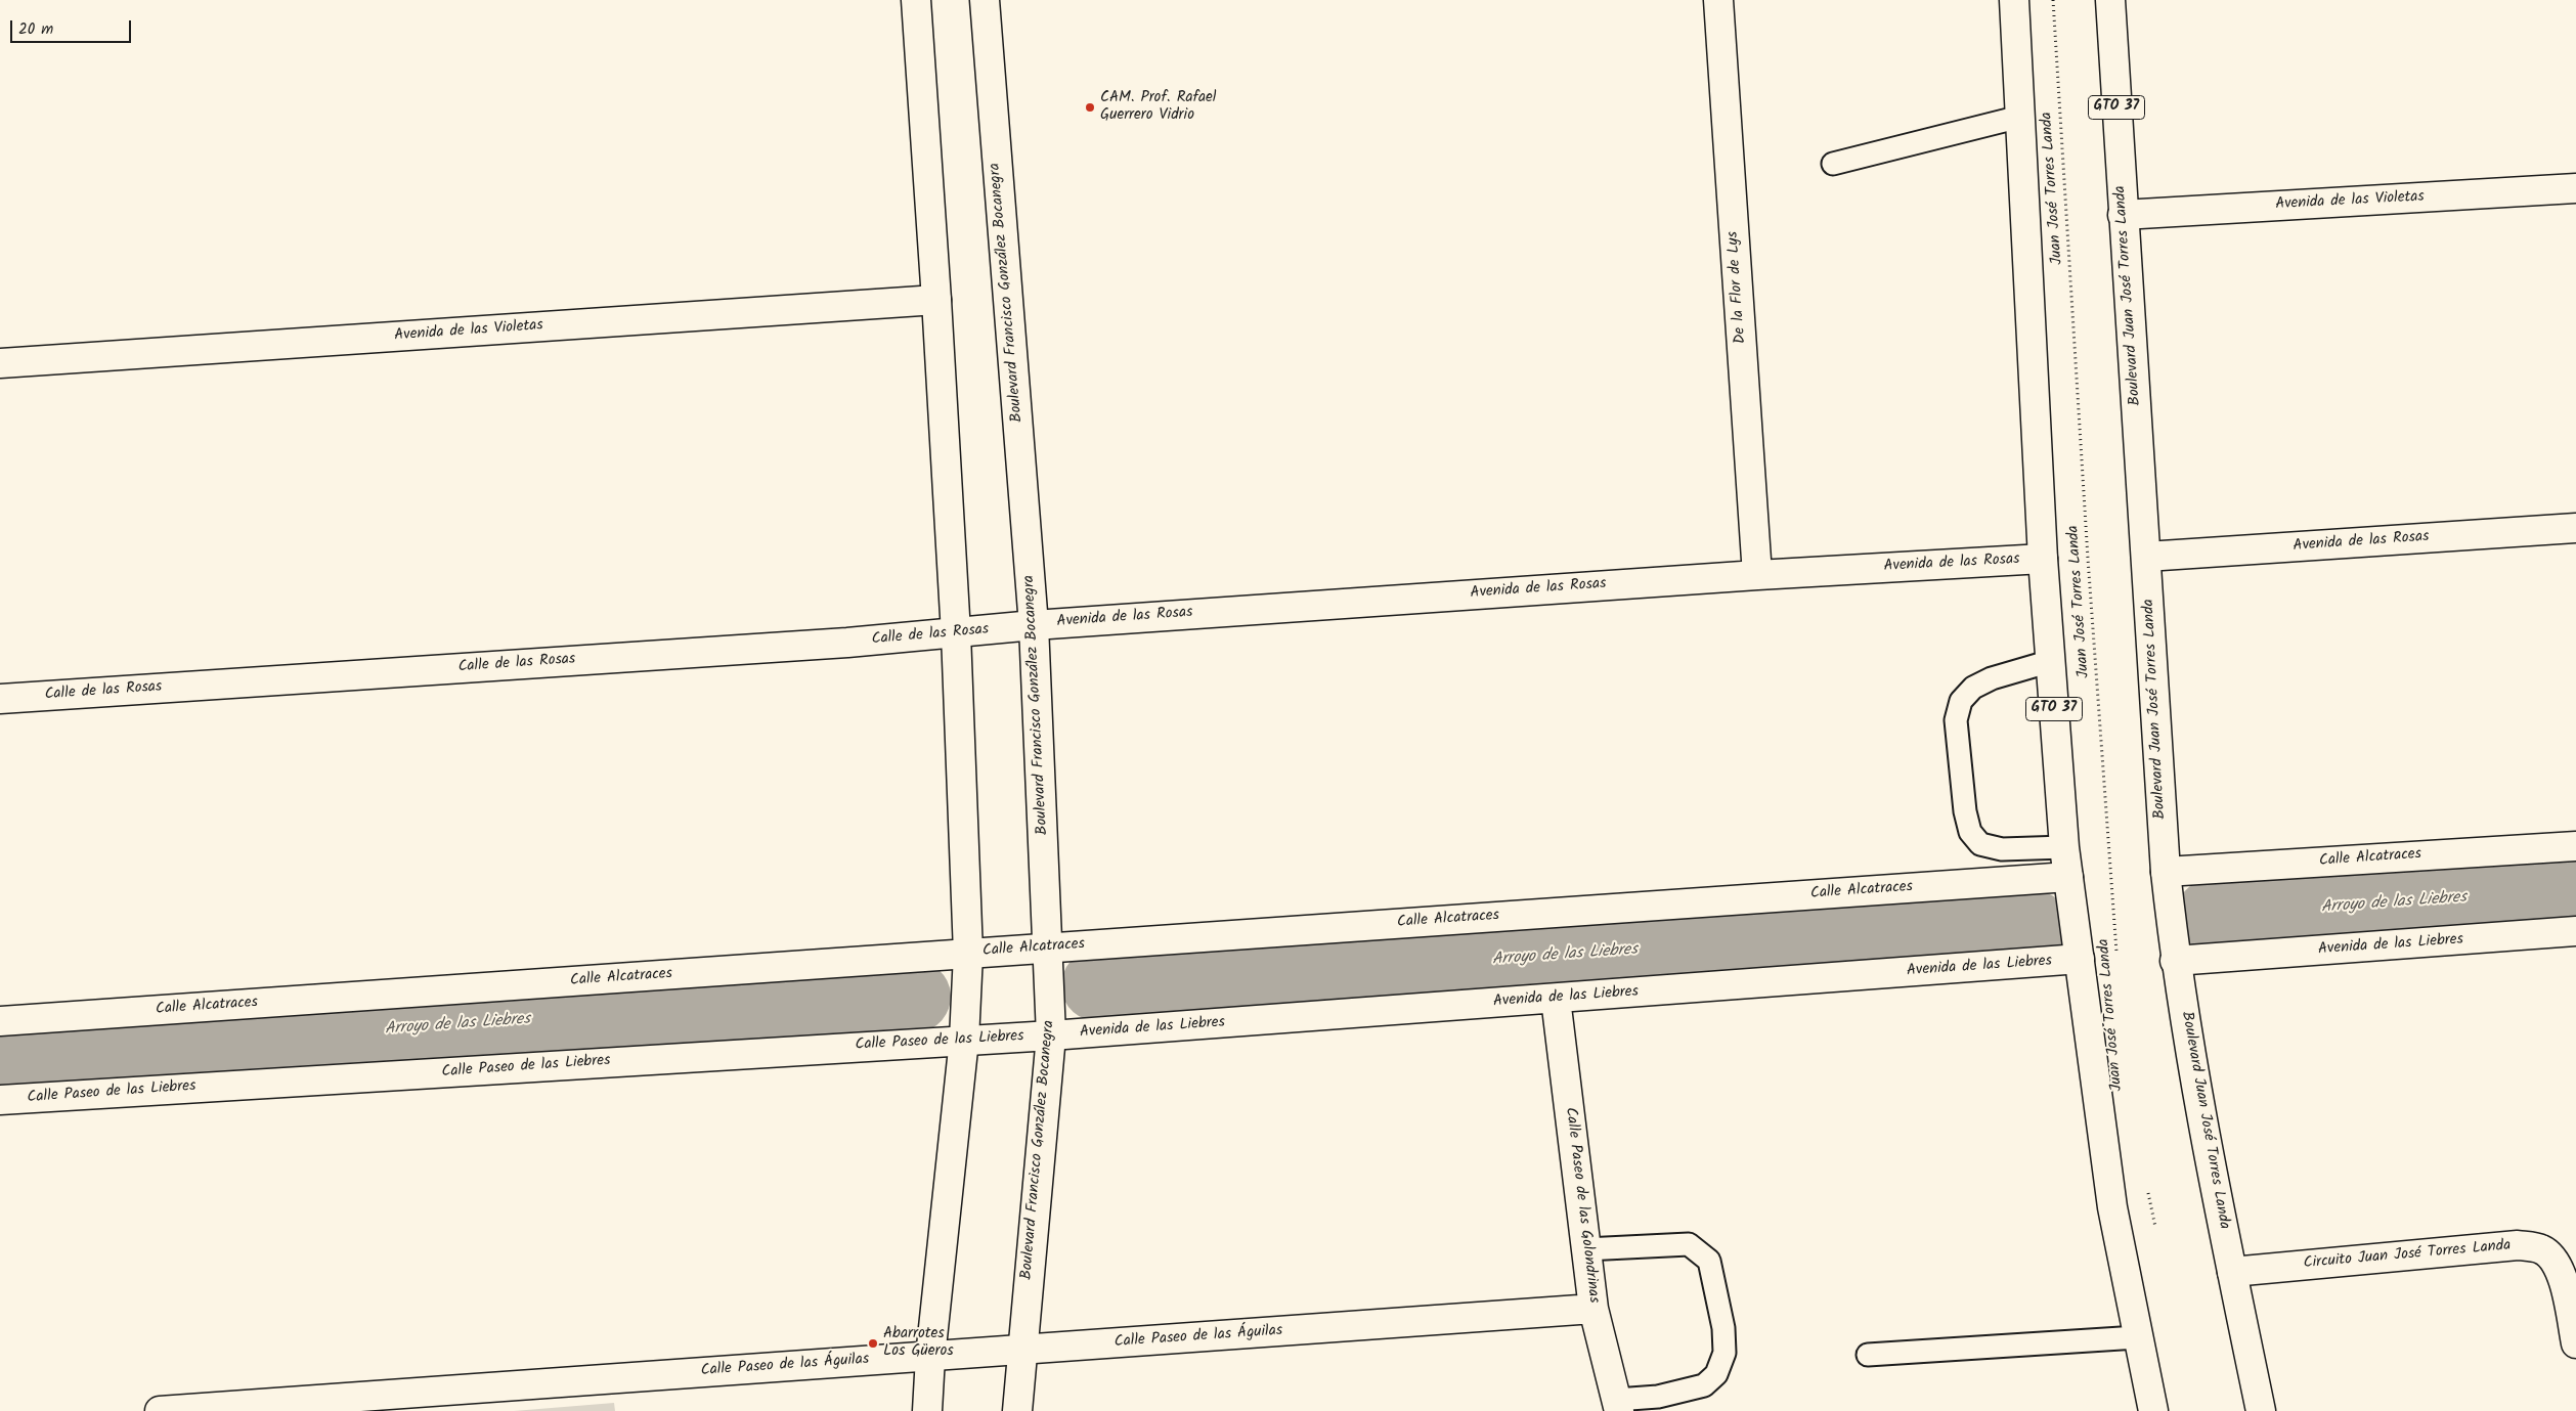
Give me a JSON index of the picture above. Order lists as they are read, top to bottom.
{
  "streets": {
    "street": [
      "GTO 37",
      "Avenida de las Violetas",
      "De la Flor de Lys",
      "Boulevard Francisco González Bocanegra",
      "Boulevard Juan José Torres Landa",
      "Avenida de las Rosas",
      "Calle de las Rosas",
      "Calle Alcatraces",
      "Avenida de las Liebres",
      "Calle Paseo de las Liebres",
      "Calle Paseo de las Golondrinas",
      "Circuito Juan José Torres Landa",
      "Calle Paseo de las Águilas"
    ],
    "path": ["Juan José Torres Landa"]
  },
  "crossings": [
    ["GTO 37", "Avenida de las Rosas"],
    ["GTO 37", "Calle Alcatraces"],
    ["GTO 37", "Avenida de las Liebres"],
    ["Avenida de las Violetas", "Boulevard Juan José Torres Landa"],
    ["De la Flor de Lys", "Avenida de las Rosas"],
    ["Boulevard Francisco González Bocanegra", "Avenida de las Rosas"],
    ["Boulevard Francisco González Bocanegra", "Calle de las Rosas"],
    ["Boulevard Francisco González Bocanegra", "Calle Alcatraces"],
    ["Boulevard Francisco González Bocanegra", "Avenida de las Liebres"],
    ["Boulevard Francisco González Bocanegra", "Calle Paseo de las Liebres"],
    ["Boulevard Francisco González Bocanegra", "Calle Paseo de las Águilas"],
    ["Boulevard Juan José Torres Landa", "Avenida de las Rosas"],
    ["Boulevard Juan José Torres Landa", "Calle Alcatraces"],
    ["Boulevard Juan José Torres Landa", "Avenida de las Liebres"],
    ["Boulevard Juan José Torres Landa", "Circuito Juan José Torres Landa"],
    ["Avenida de las Rosas", "Calle de las Rosas"],
    ["Avenida de las Liebres", "Calle Paseo de las Liebres"],
    ["Avenida de las Liebres", "Calle Paseo de las Golondrinas"],
    ["Calle Paseo de las Golondrinas", "Calle Paseo de las Águilas"]
  ],
  "water": ["Arroyo de las Liebres"],
  "places": ["CAM. Prof. Rafael Guerrero Vidrio", "Abarrotes Los Güeros"],
  "scale_bar": "20 m"
}
